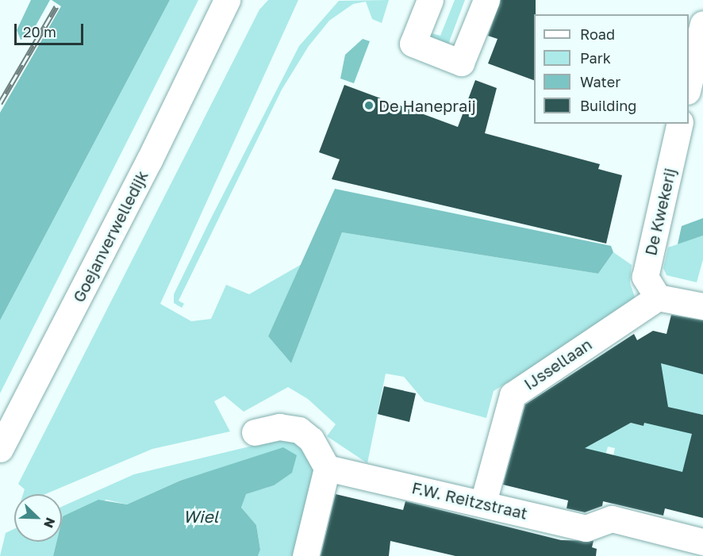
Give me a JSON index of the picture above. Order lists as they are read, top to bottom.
{
  "streets": {
    "street": [
      "De Kwekerij",
      "Goejanverwelledijk",
      "IJssellaan",
      "F.W. Reitzstraat"
    ]
  },
  "crossings": [
    ["De Kwekerij", "IJssellaan"],
    ["IJssellaan", "F.W. Reitzstraat"]
  ],
  "water": ["Wiel"],
  "places": ["De Hanepraij"],
  "legend": [
    "Road",
    "Park",
    "Water",
    "Building"
  ],
  "scale_bar": "20 m",
  "north": "bottom right"
}
